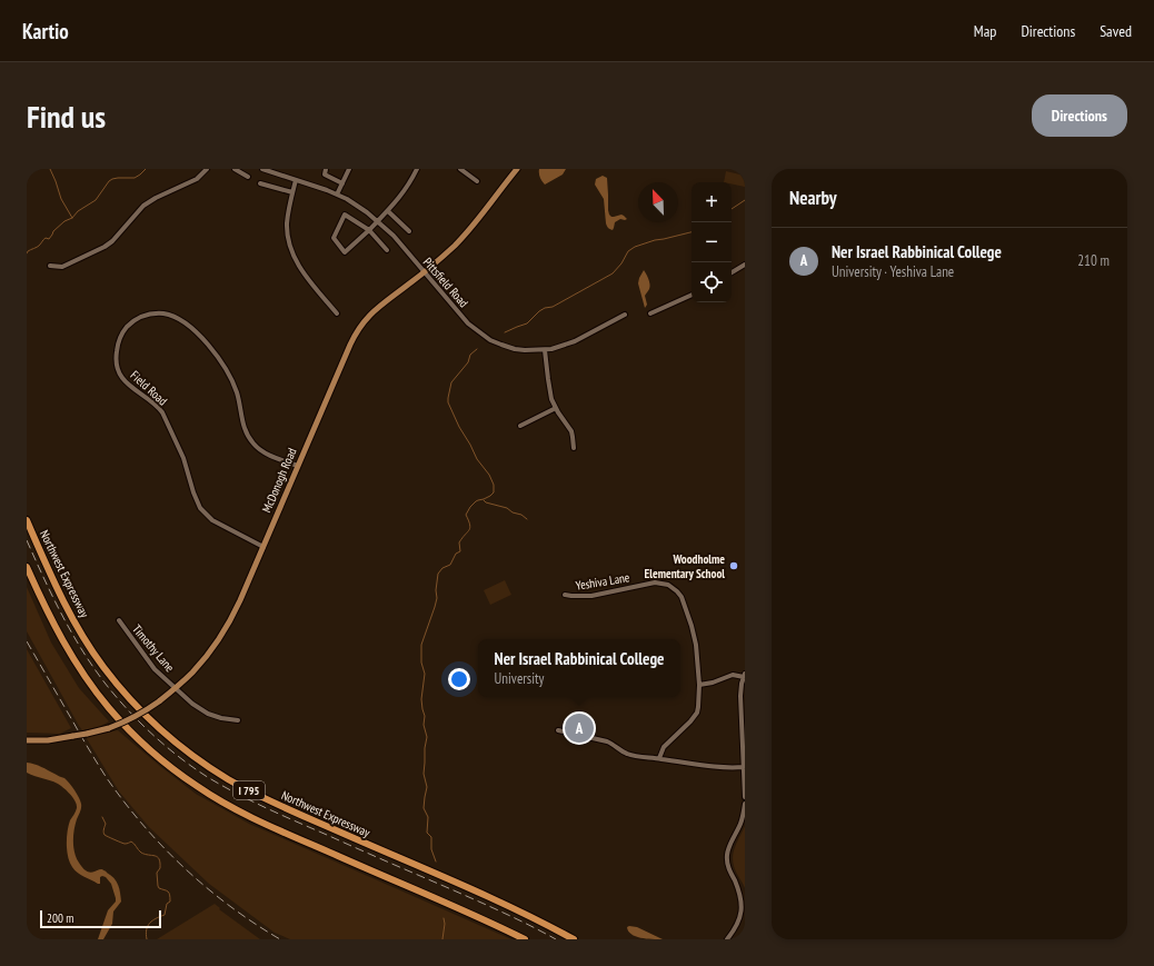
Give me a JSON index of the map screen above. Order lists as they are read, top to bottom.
{
  "streets": {
    "highway": ["Northwest Expressway", "I 795"],
    "main road": ["McDonogh Road"],
    "street": [
      "Pittsfield Road",
      "Field Road",
      "Yeshiva Lane",
      "Timothy Lane"
    ]
  },
  "crossings": [
    ["Pittsfield Road", "McDonogh Road"],
    ["Field Road", "McDonogh Road"],
    ["McDonogh Road", "Timothy Lane"]
  ],
  "places": ["Woodholme Elementary School"],
  "scale_bar": "200 m",
  "north": "top left",
  "page": {
    "header": "Kartio",
    "nav": ["Map", "Directions", "Saved"],
    "buttons": "Directions",
    "title": "Find us",
    "heading": "Nearby",
    "map_buttons": ["+", "−"],
    "list": [
      {
        "mark": "A",
        "name": "Ner Israel Rabbinical College",
        "note": "University · Yeshiva Lane",
        "value": "210 m"
      }
    ],
    "popup": ["Ner Israel Rabbinical College", "University"],
    "pins": "A",
    "scale": "200 m"
  }
}
